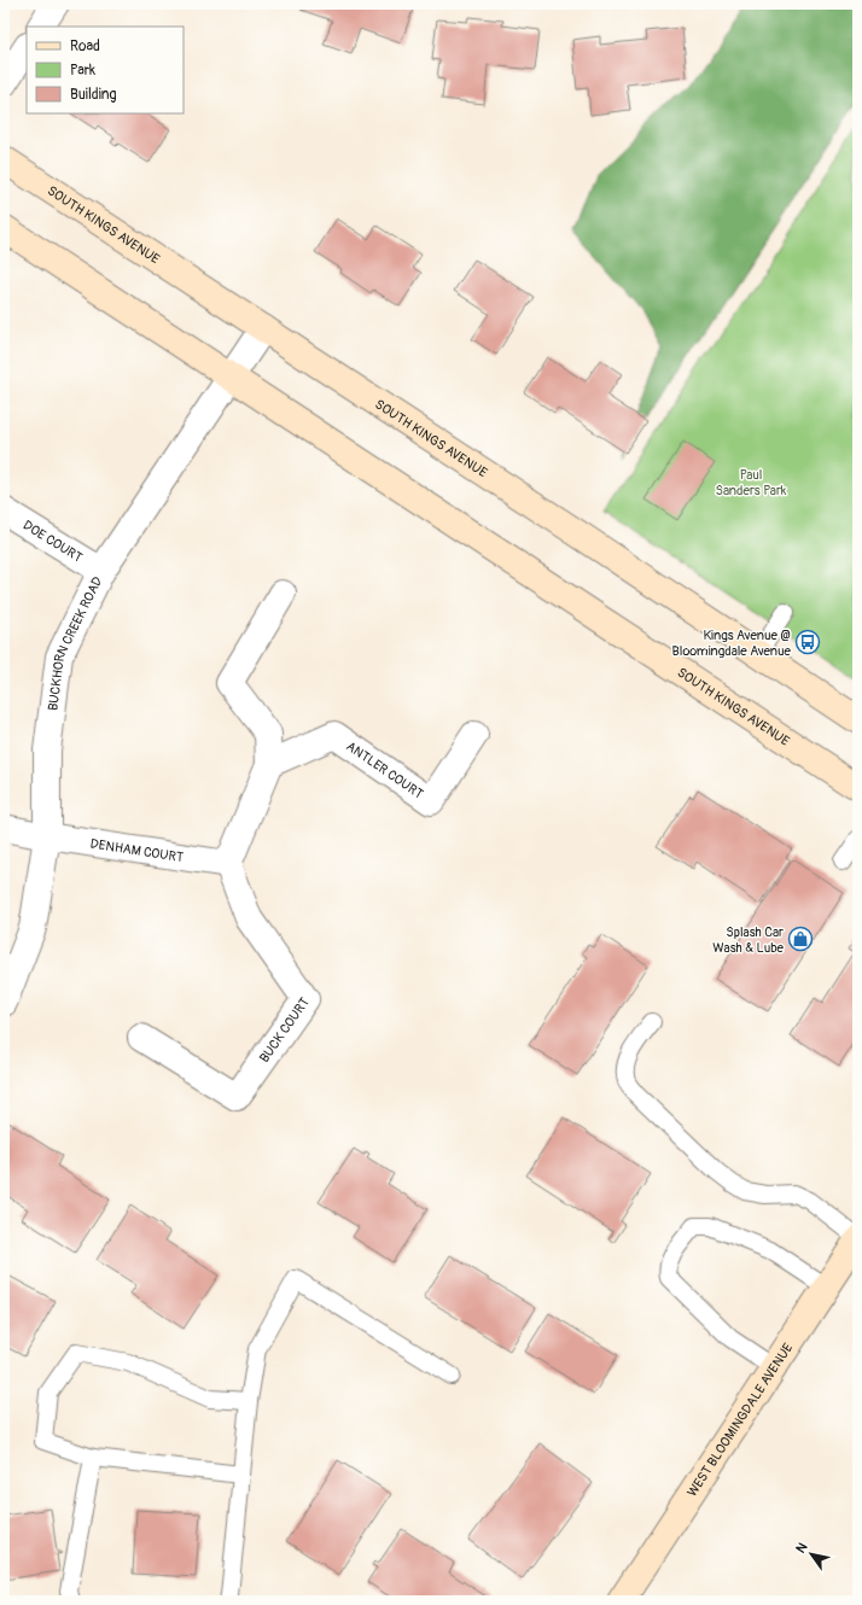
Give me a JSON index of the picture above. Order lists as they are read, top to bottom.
{
  "streets": {
    "main road": ["SOUTH KINGS AVENUE", "WEST BLOOMINGDALE AVENUE"],
    "street": [
      "DOE COURT",
      "BUCKHORN CREEK ROAD",
      "ANTLER COURT",
      "DENHAM COURT",
      "BUCK COURT"
    ]
  },
  "crossings": [
    ["SOUTH KINGS AVENUE", "BUCKHORN CREEK ROAD"],
    ["DOE COURT", "BUCKHORN CREEK ROAD"],
    ["BUCKHORN CREEK ROAD", "DENHAM COURT"],
    ["DENHAM COURT", "BUCK COURT"]
  ],
  "parks": ["Paul Sanders Park"],
  "places": {
    "bus stop": ["Kings Avenue @ Bloomingdale Avenue"],
    "shop": ["Splash Car Wash & Lube"]
  },
  "legend": ["Road", "Park", "Building"],
  "north": "top left"
}
